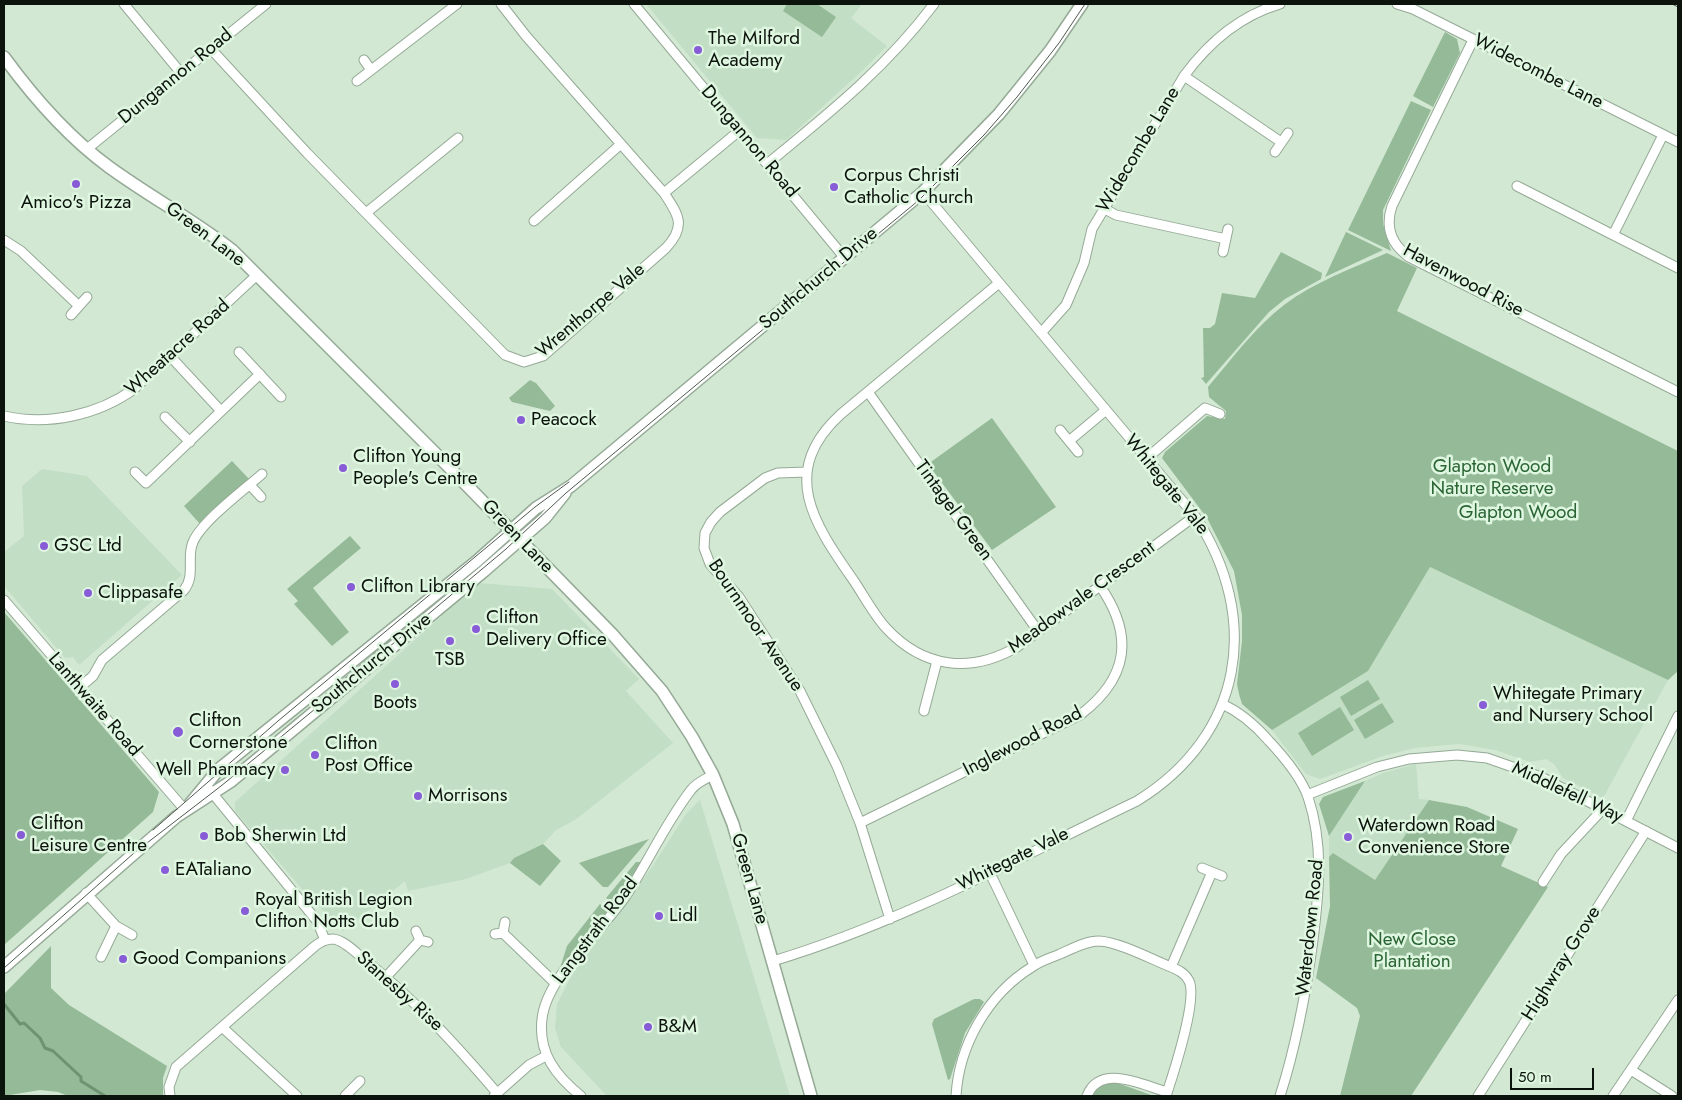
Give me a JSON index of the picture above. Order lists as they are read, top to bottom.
{
  "streets": {
    "street": [
      "Widecombe Lane",
      "Dungannon Road",
      "Green Lane",
      "Southchurch Drive",
      "Havenwood Rise",
      "Wrenthorpe Vale",
      "Wheatacre Road",
      "Whitegate Vale",
      "Tintagel Green",
      "Meadowvale Crescent",
      "Bournmoor Avenue",
      "Lanthwaite Road",
      "Inglewood Road",
      "Middlefell Way",
      "Waterdown Road",
      "Langstrath Road",
      "Highwray Grove",
      "Stanesby Rise"
    ]
  },
  "crossings": [
    ["Widecombe Lane", "Havenwood Rise"],
    ["Widecombe Lane", "Whitegate Vale"],
    ["Dungannon Road", "Green Lane"],
    ["Dungannon Road", "Southchurch Drive"],
    ["Dungannon Road", "Wrenthorpe Vale"],
    ["Green Lane", "Southchurch Drive"],
    ["Green Lane", "Wheatacre Road"],
    ["Green Lane", "Whitegate Vale"],
    ["Green Lane", "Langstrath Road"],
    ["Southchurch Drive", "Whitegate Vale"],
    ["Southchurch Drive", "Lanthwaite Road"],
    ["Whitegate Vale", "Meadowvale Crescent"],
    ["Whitegate Vale", "Bournmoor Avenue"],
    ["Whitegate Vale", "Waterdown Road"],
    ["Tintagel Green", "Meadowvale Crescent"],
    ["Meadowvale Crescent", "Bournmoor Avenue"],
    ["Meadowvale Crescent", "Inglewood Road"],
    ["Bournmoor Avenue", "Inglewood Road"],
    ["Middlefell Way", "Waterdown Road"],
    ["Middlefell Way", "Highwray Grove"]
  ],
  "parks": ["Glapton Wood Nature Reserve", "Glapton Wood", "New Close Plantation"],
  "places": [
    "The Milford Academy",
    "Amico's Pizza",
    "Corpus Christi Catholic Church",
    "Peacock",
    "Clifton Young People's Centre",
    "GSC Ltd",
    "Clifton Library",
    "Clippasafe",
    "Clifton Delivery Office",
    "TSB",
    "Boots",
    "Whitegate Primary and Nursery School",
    "Clifton Cornerstone",
    "Clifton Post Office",
    "Well Pharmacy",
    "Morrisons",
    "Clifton Leisure Centre",
    "Bob Sherwin Ltd",
    "Waterdown Road Convenience Store",
    "EATaliano",
    "Royal British Legion Clifton Notts Club",
    "Lidl",
    "Good Companions",
    "B&M"
  ],
  "scale_bar": "50 m"
}
